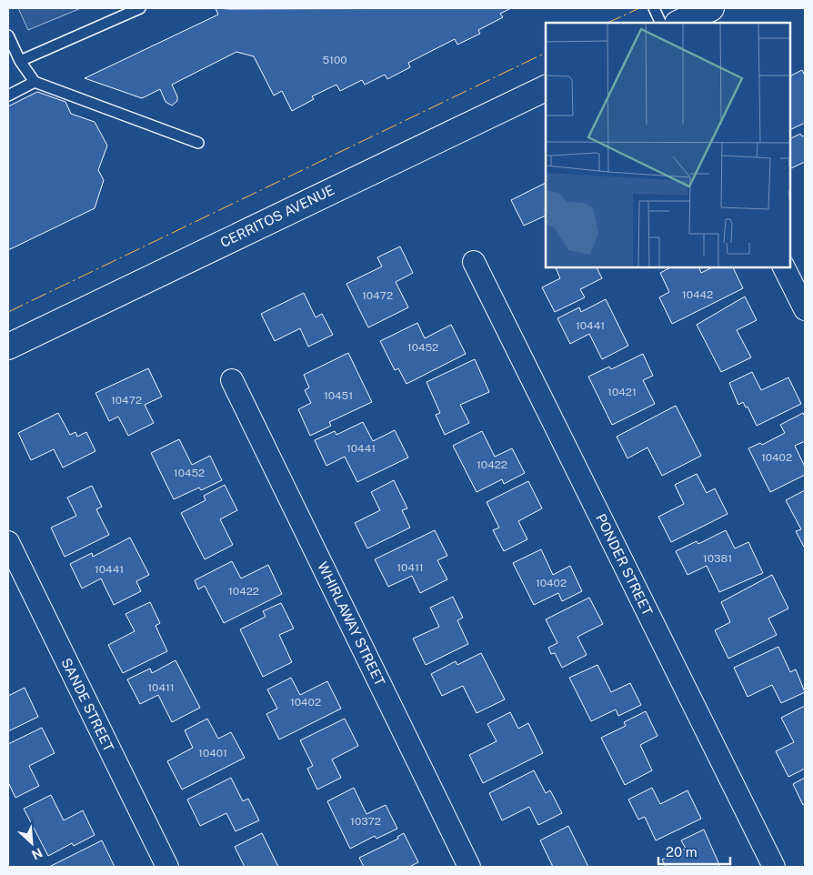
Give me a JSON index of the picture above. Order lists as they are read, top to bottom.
{
  "streets": {
    "main road": ["CERRITOS AVENUE"],
    "street": ["PONDER STREET", "WHIRLAWAY STREET", "SANDE STREET"]
  },
  "house_numbers": [
    "5100",
    "10442",
    "10472",
    "10441",
    "10452",
    "10421",
    "10451",
    "10472",
    "10441",
    "10402",
    "10422",
    "10452",
    "10381",
    "10411",
    "10441",
    "10402",
    "10422",
    "10411",
    "10402",
    "10401",
    "10372"
  ],
  "scale_bar": "20 m",
  "north": "bottom right"
}
